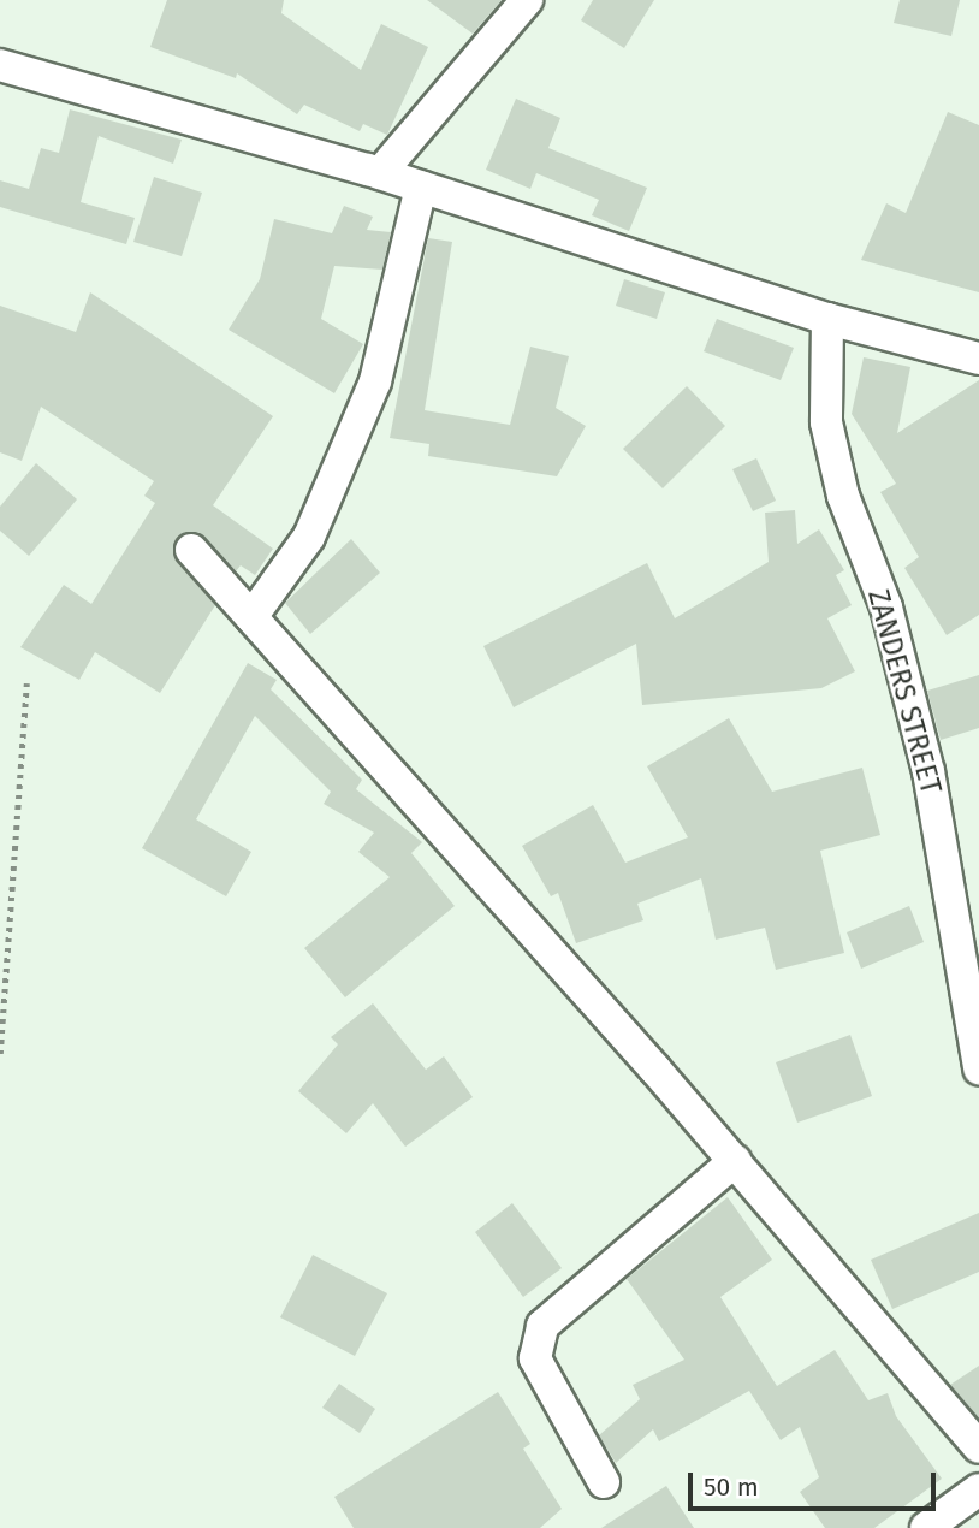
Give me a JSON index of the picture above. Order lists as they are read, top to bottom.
{
  "streets": {
    "street": ["ZANDERS STREET"]
  },
  "scale_bar": "50 m"
}
